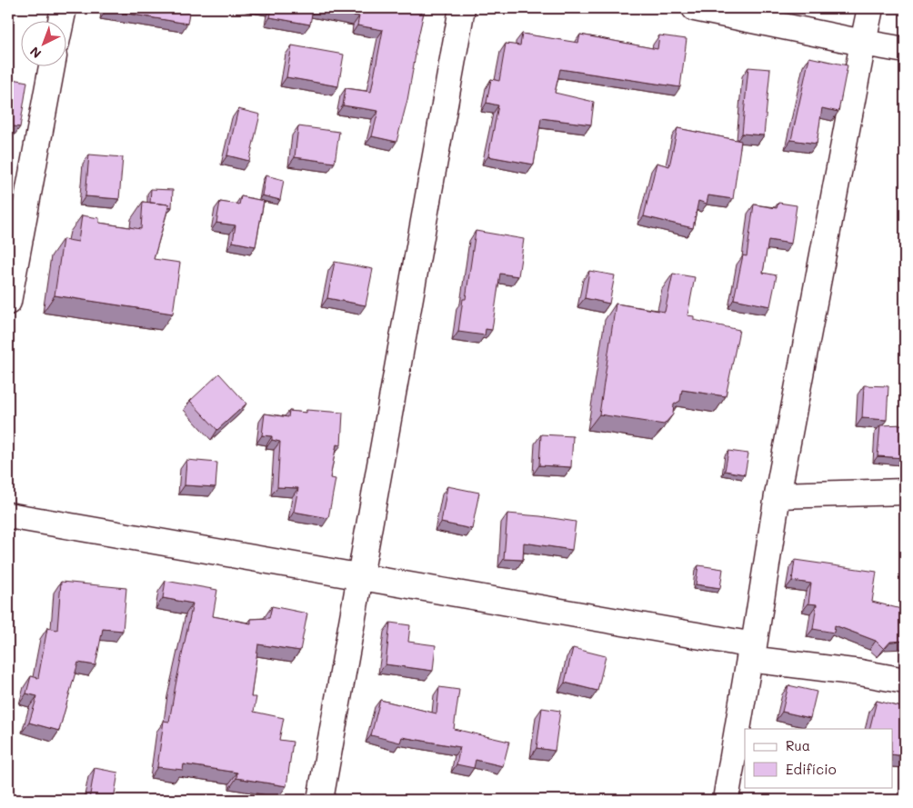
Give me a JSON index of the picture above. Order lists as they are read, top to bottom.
{
  "legend": ["Rua", "Edifício"],
  "north": "bottom left"
}
